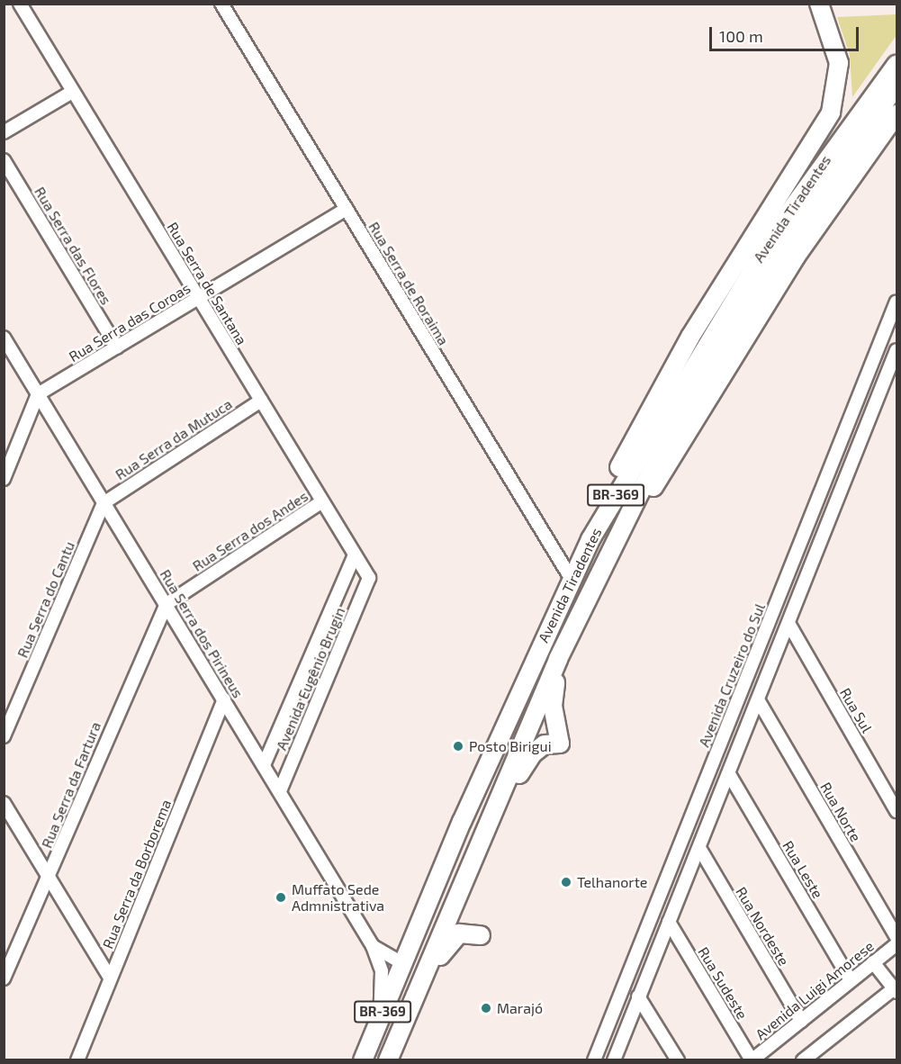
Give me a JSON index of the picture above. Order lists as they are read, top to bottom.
{
  "streets": {
    "highway": ["Avenida Tiradentes", "BR-369"],
    "street": [
      "Rua Serra das Flores",
      "Rua Serra de Santana",
      "Rua Serra de Roraima",
      "Rua Serra das Coroas",
      "Rua Serra da Mutuca",
      "Rua Serra dos Andes",
      "Rua Serra do Cantu",
      "Rua Serra dos Pirineus",
      "Avenida Cruzeiro do Sul",
      "Avenida Eugênio Brugin",
      "Rua Sul",
      "Rua Serra da Fartura",
      "Rua Norte",
      "Rua Leste",
      "Rua Serra da Borborema",
      "Rua Nordeste",
      "Rua Sudeste",
      "Avenida Luigi Amorese"
    ]
  },
  "crossings": [
    ["Avenida Tiradentes", "Rua Serra de Roraima"],
    ["Rua Serra das Flores", "Rua Serra das Coroas"],
    ["Rua Serra de Santana", "Rua Serra das Coroas"],
    ["Rua Serra de Santana", "Rua Serra da Mutuca"],
    ["Rua Serra de Santana", "Rua Serra dos Andes"],
    ["Rua Serra de Santana", "Avenida Eugênio Brugin"],
    ["Rua Serra de Roraima", "Rua Serra das Coroas"],
    ["Rua Serra das Coroas", "Rua Serra dos Pirineus"],
    ["Rua Serra da Mutuca", "Rua Serra do Cantu"],
    ["Rua Serra da Mutuca", "Rua Serra dos Pirineus"],
    ["Rua Serra dos Andes", "Rua Serra dos Pirineus"],
    ["Rua Serra dos Andes", "Rua Serra da Fartura"],
    ["Rua Serra do Cantu", "Rua Serra dos Pirineus"],
    ["Rua Serra dos Pirineus", "Avenida Eugênio Brugin"],
    ["Rua Serra dos Pirineus", "Rua Serra da Fartura"],
    ["Rua Serra dos Pirineus", "Rua Serra da Borborema"],
    ["Rua Leste", "Avenida Luigi Amorese"],
    ["Rua Nordeste", "Avenida Luigi Amorese"],
    ["Rua Sudeste", "Avenida Luigi Amorese"]
  ],
  "places": [
    "Posto Birigui",
    "Telhanorte",
    "Muffato Sede Admnistrativa",
    "Marajó"
  ],
  "scale_bar": "100 m"
}
